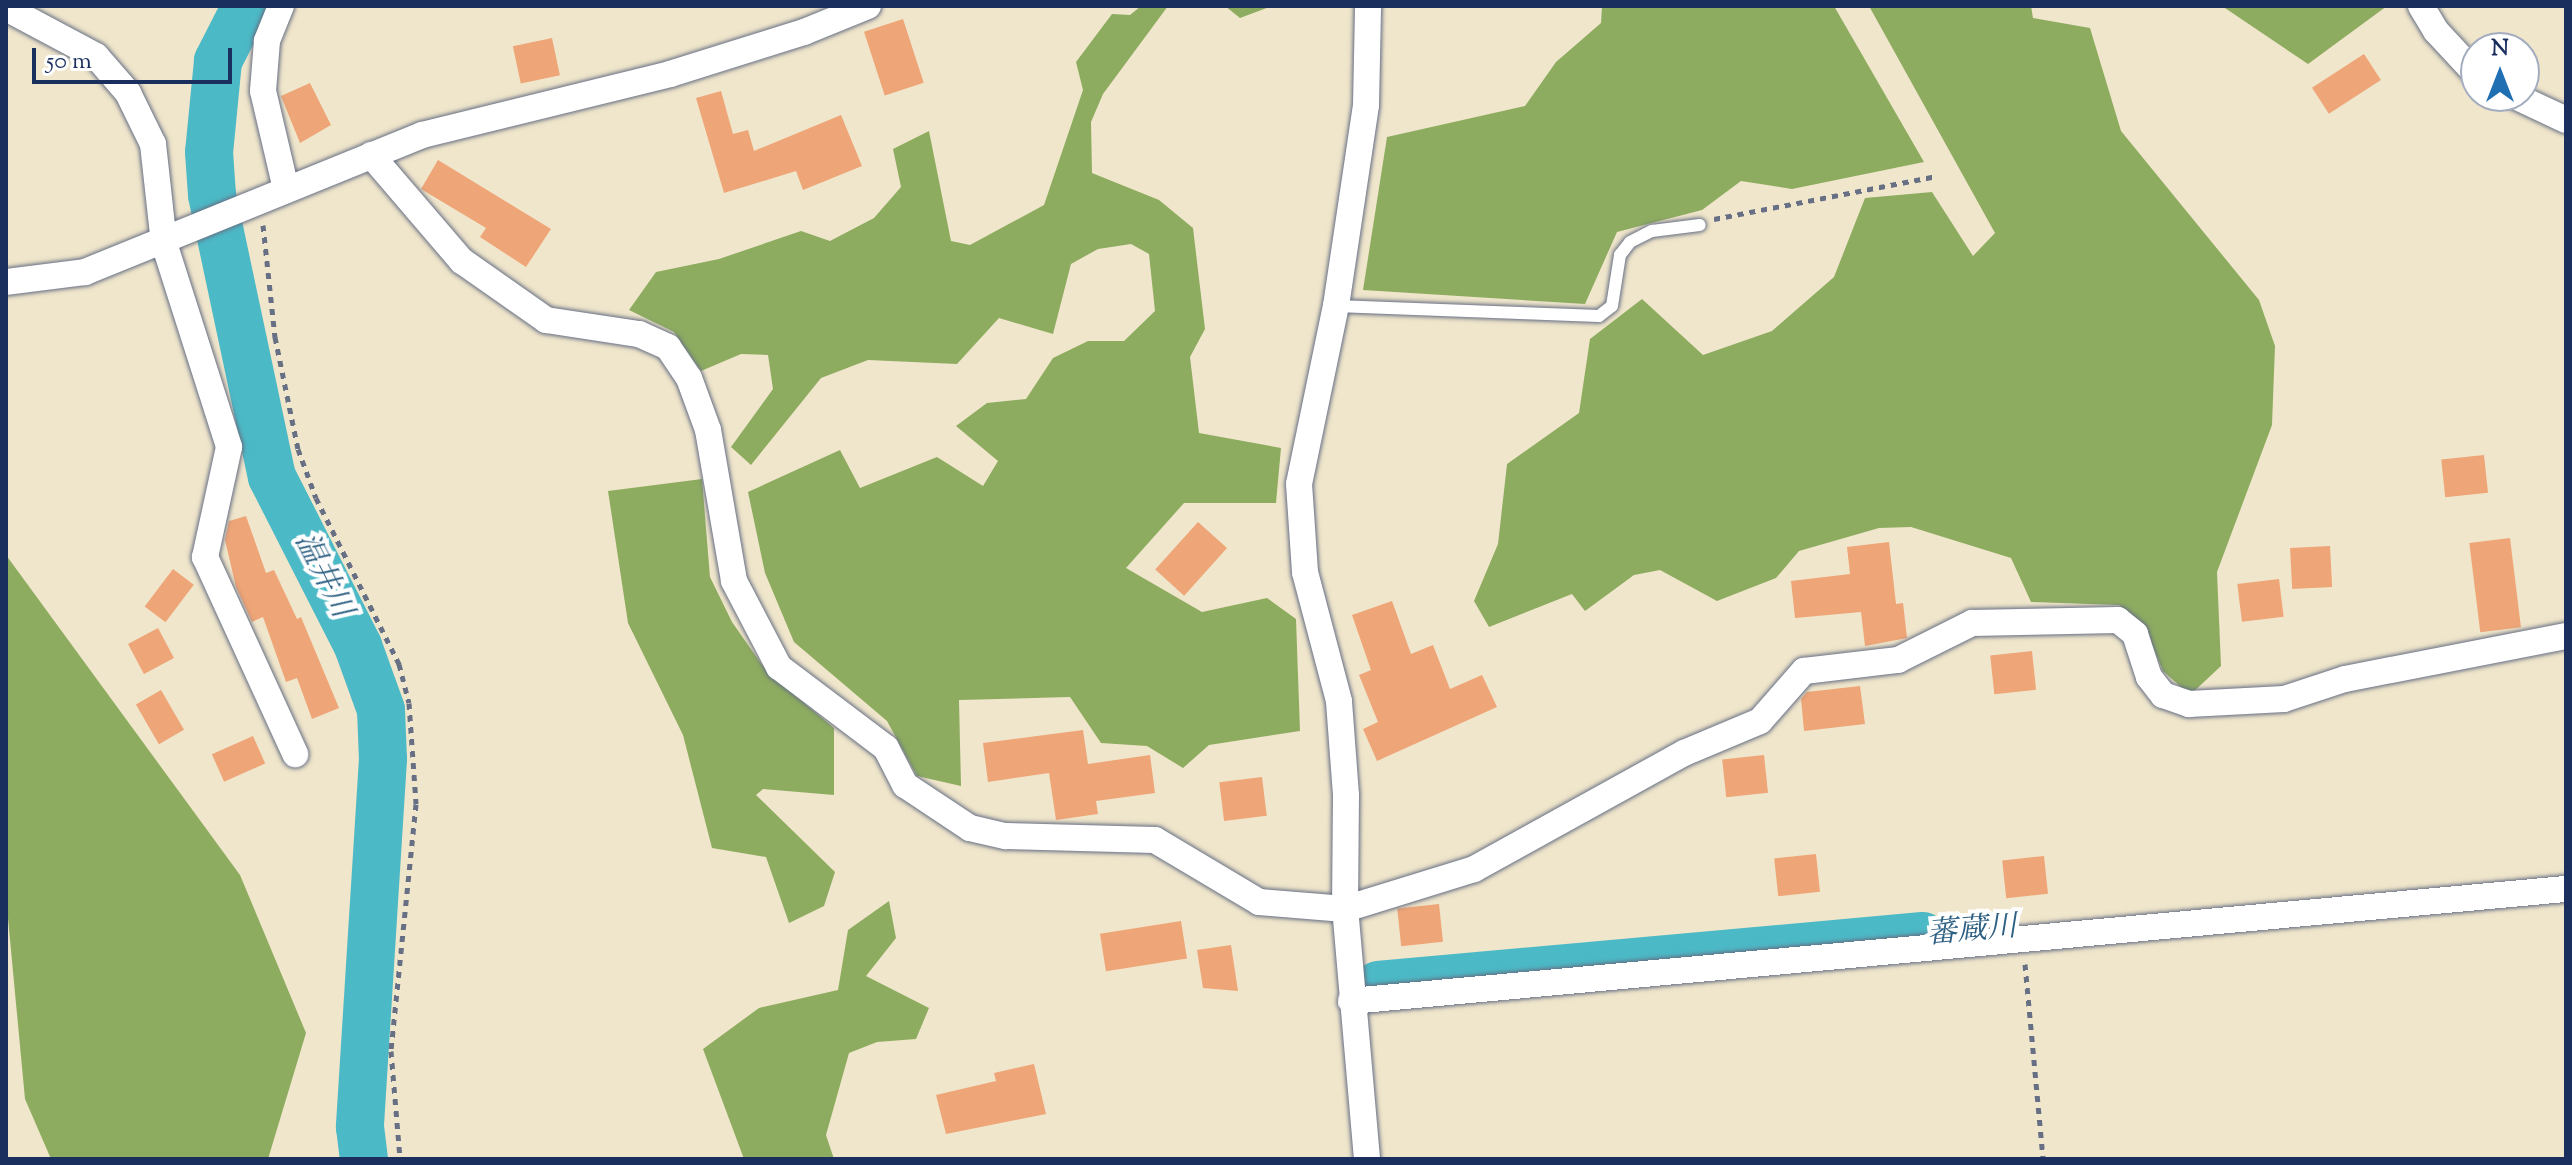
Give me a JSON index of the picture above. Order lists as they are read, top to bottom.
{
  "water": ["温井川", "蕃蔵川"],
  "scale_bar": "50 m",
  "north": "top"
}
